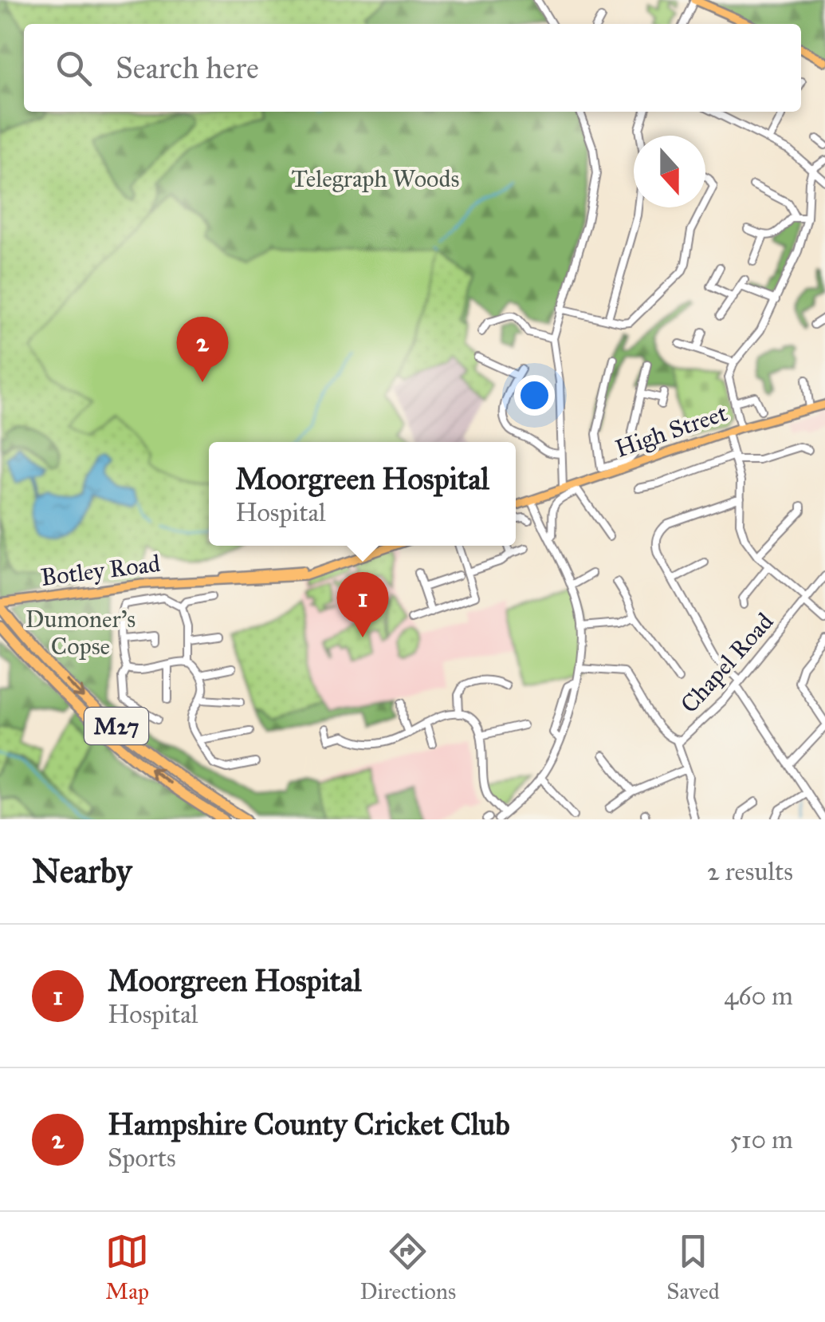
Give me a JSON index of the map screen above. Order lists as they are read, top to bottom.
{
  "streets": {
    "highway": ["M27"],
    "main road": ["High Street", "Botley Road"],
    "street": ["Chapel Road"]
  },
  "crossings": [
    ["Botley Road", "M27"]
  ],
  "parks": ["Telegraph Woods", "Dumoner's Copse"],
  "north": "bottom",
  "page": {
    "search": "Search here",
    "pins": ["2", "1"],
    "popup": ["Moorgreen Hospital", "Hospital"],
    "heading": ["Nearby", "2 results"],
    "list": [
      {
        "mark": "1",
        "name": "Moorgreen Hospital",
        "note": "Hospital",
        "value": "460 m"
      },
      {
        "mark": "2",
        "name": "Hampshire County Cricket Club",
        "note": "Sports",
        "value": "510 m"
      }
    ],
    "nav": ["Map", "Directions", "Saved"]
  }
}
